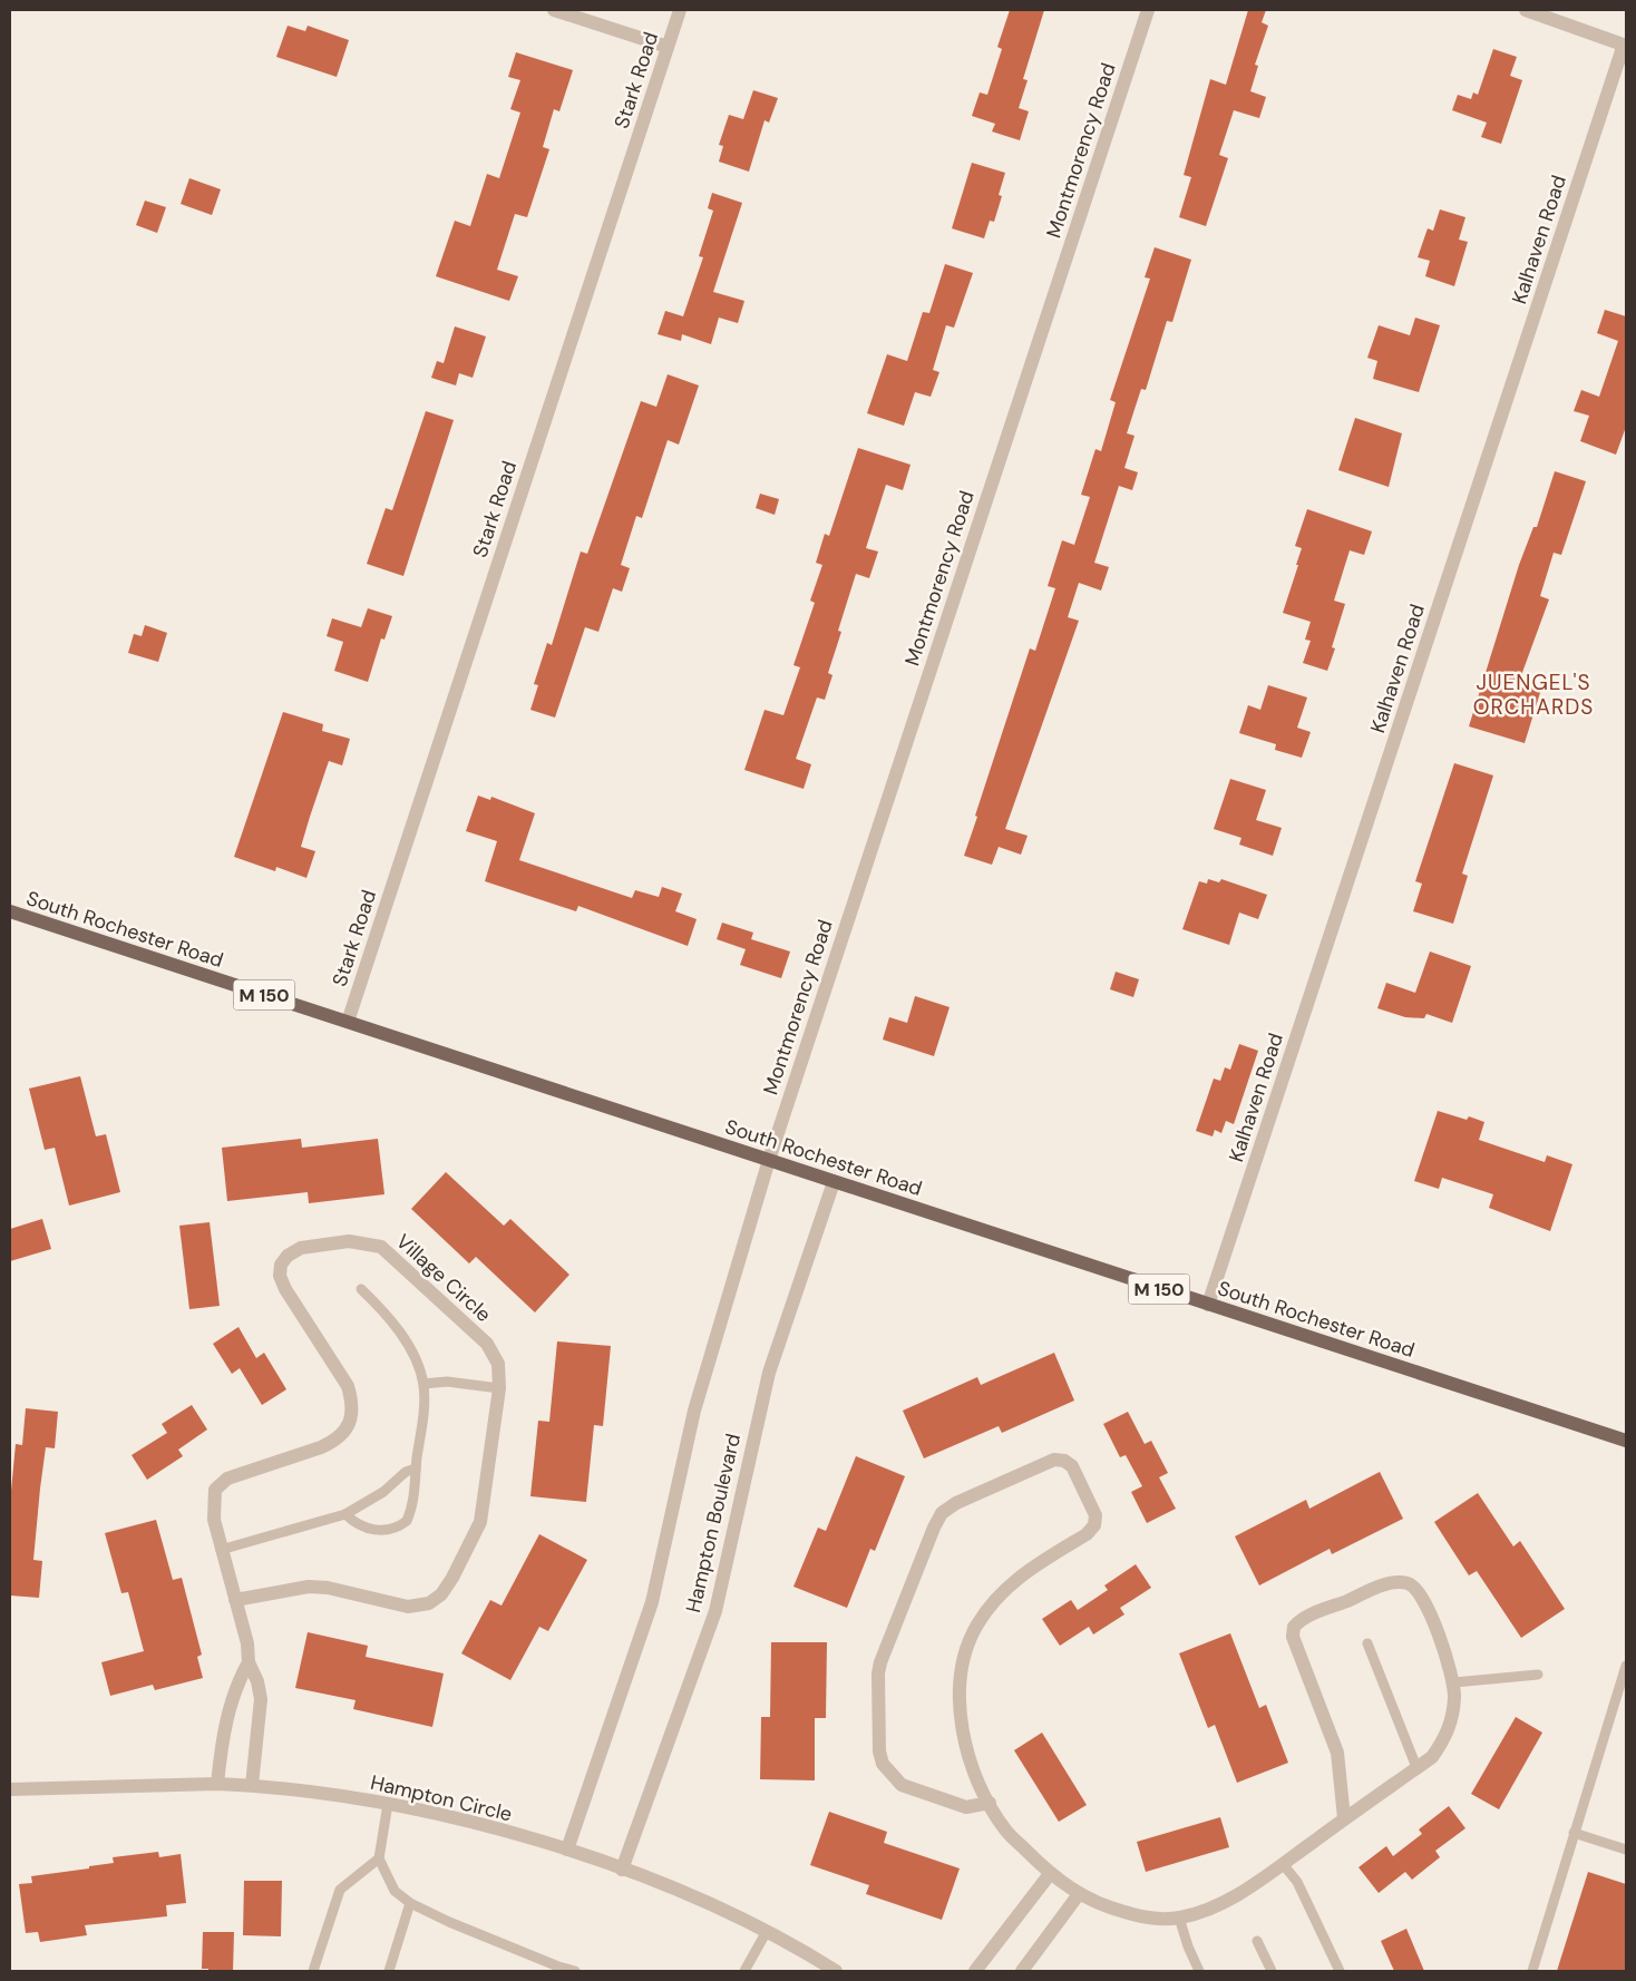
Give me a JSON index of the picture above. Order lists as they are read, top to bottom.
{
  "streets": {
    "main road": ["South Rochester Road", "M 150"],
    "street": [
      "Stark Road",
      "Montmorency Road",
      "Kalhaven Road",
      "Village Circle",
      "Hampton Boulevard",
      "Hampton Circle"
    ]
  },
  "crossings": [
    ["Stark Road", "South Rochester Road"],
    ["Montmorency Road", "South Rochester Road"],
    ["Montmorency Road", "Hampton Boulevard"],
    ["Kalhaven Road", "South Rochester Road"],
    ["South Rochester Road", "Hampton Boulevard"],
    ["Village Circle", "Hampton Circle"],
    ["Hampton Boulevard", "Hampton Circle"]
  ],
  "districts": ["JUENGEL'S ORCHARDS"]
}
